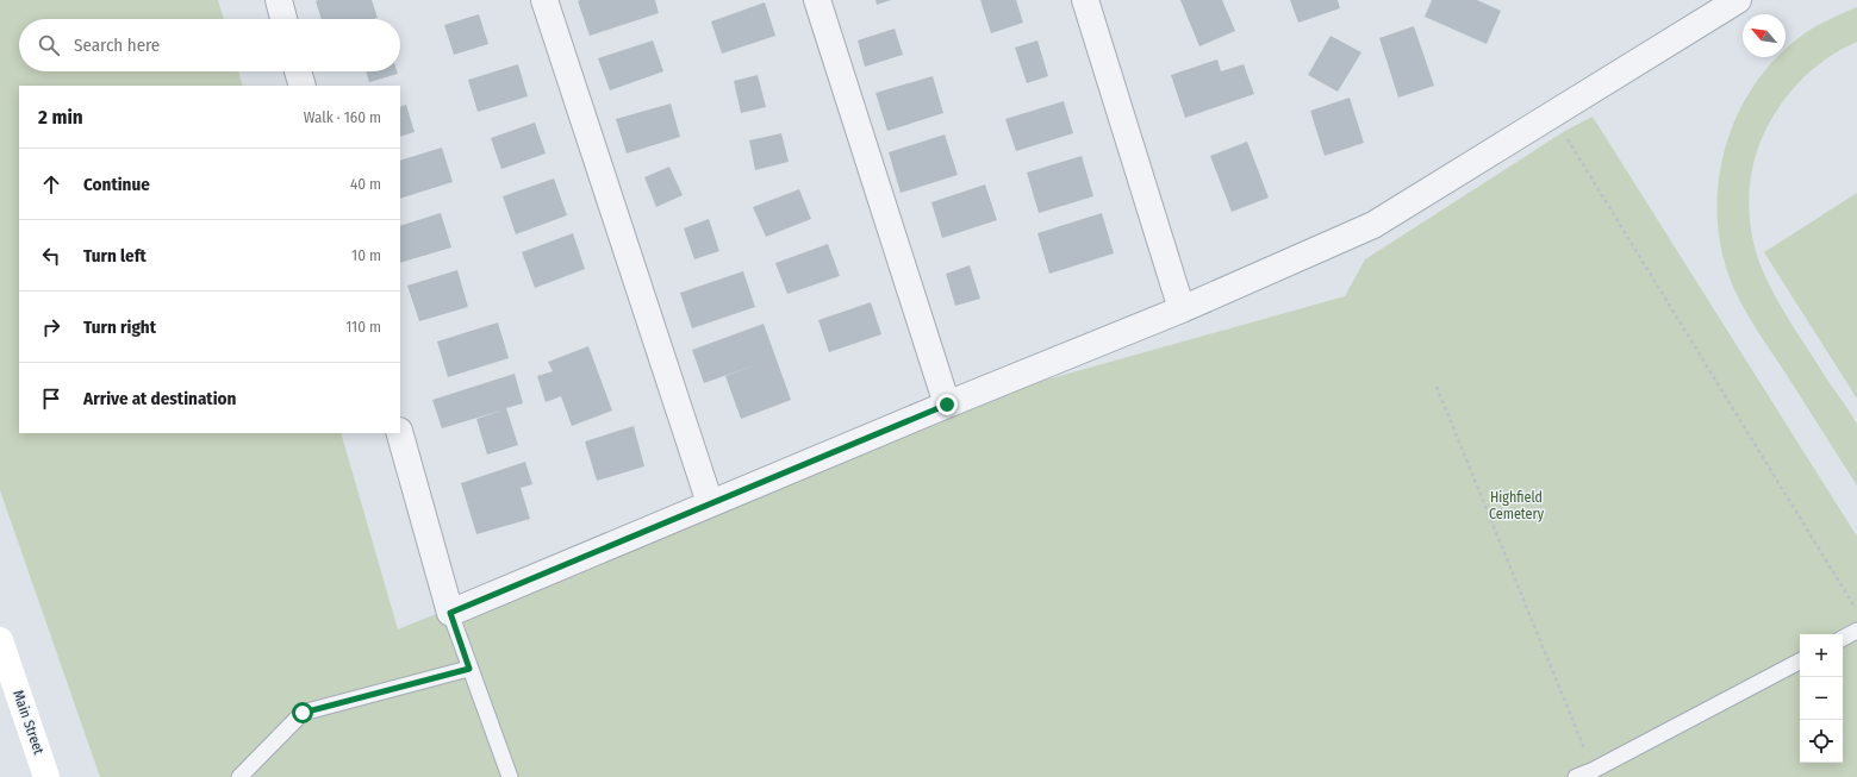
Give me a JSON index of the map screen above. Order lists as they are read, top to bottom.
{
  "streets": {
    "street": ["Main Street"]
  },
  "parks": ["Highfield Cemetery"],
  "north": "top left",
  "page": {
    "search": "Search here",
    "heading": ["2 min", "Walk · 160 m"],
    "list": [
      ["Continue", "40 m"],
      ["Turn left", "10 m"],
      ["Turn right", "110 m"],
      "Arrive at destination"
    ],
    "map_buttons": ["+", "−"]
  }
}
